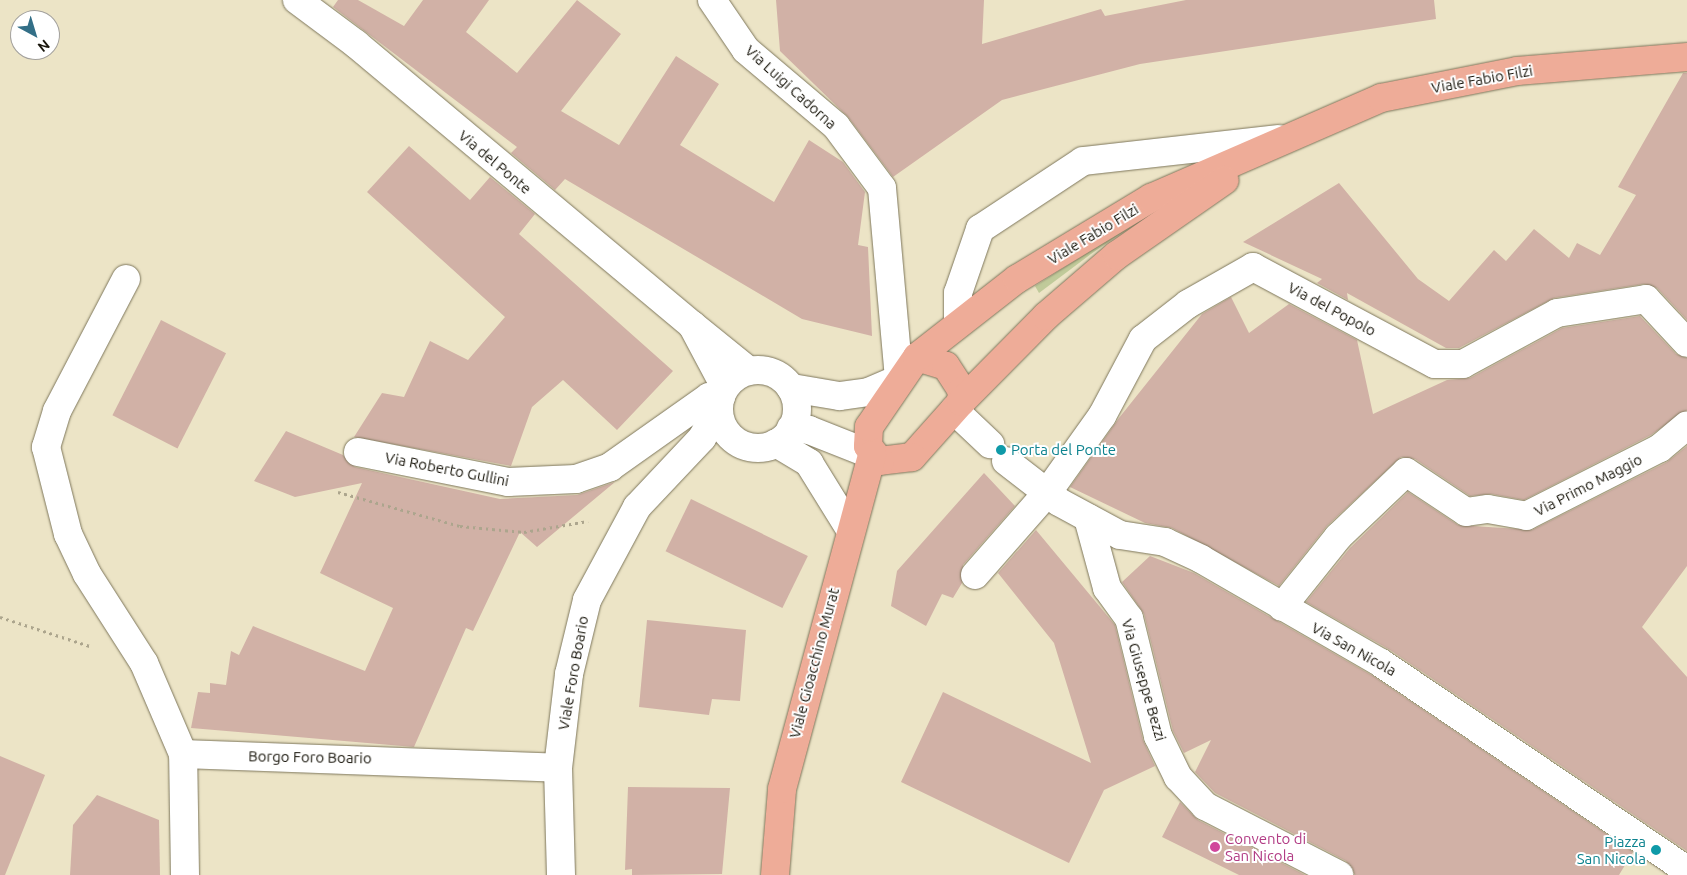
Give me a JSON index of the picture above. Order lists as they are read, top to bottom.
{
  "streets": {
    "main road": ["Viale Fabio Filzi", "Viale Gioacchino Murat"],
    "street": [
      "Via Luigi Cadorna",
      "Via del Ponte",
      "Via del Popolo",
      "Via Roberto Gullini",
      "Via Primo Maggio",
      "Via San Nicola",
      "Viale Foro Boario",
      "Via Giuseppe Bezzi",
      "Borgo Foro Boario"
    ]
  },
  "crossings": [
    ["Viale Fabio Filzi", "Via Luigi Cadorna"],
    ["Viale Fabio Filzi", "Via San Nicola"],
    ["Viale Fabio Filzi", "Viale Gioacchino Murat"],
    ["Via del Ponte", "Via Roberto Gullini"],
    ["Via del Ponte", "Viale Foro Boario"],
    ["Via del Popolo", "Via San Nicola"],
    ["Via Roberto Gullini", "Viale Foro Boario"],
    ["Via Primo Maggio", "Via San Nicola"],
    ["Via San Nicola", "Via Giuseppe Bezzi"],
    ["Viale Foro Boario", "Borgo Foro Boario"]
  ],
  "places": ["Porta del Ponte", "Convento di San Nicola", "Piazza San Nicola"],
  "north": "bottom right"
}
